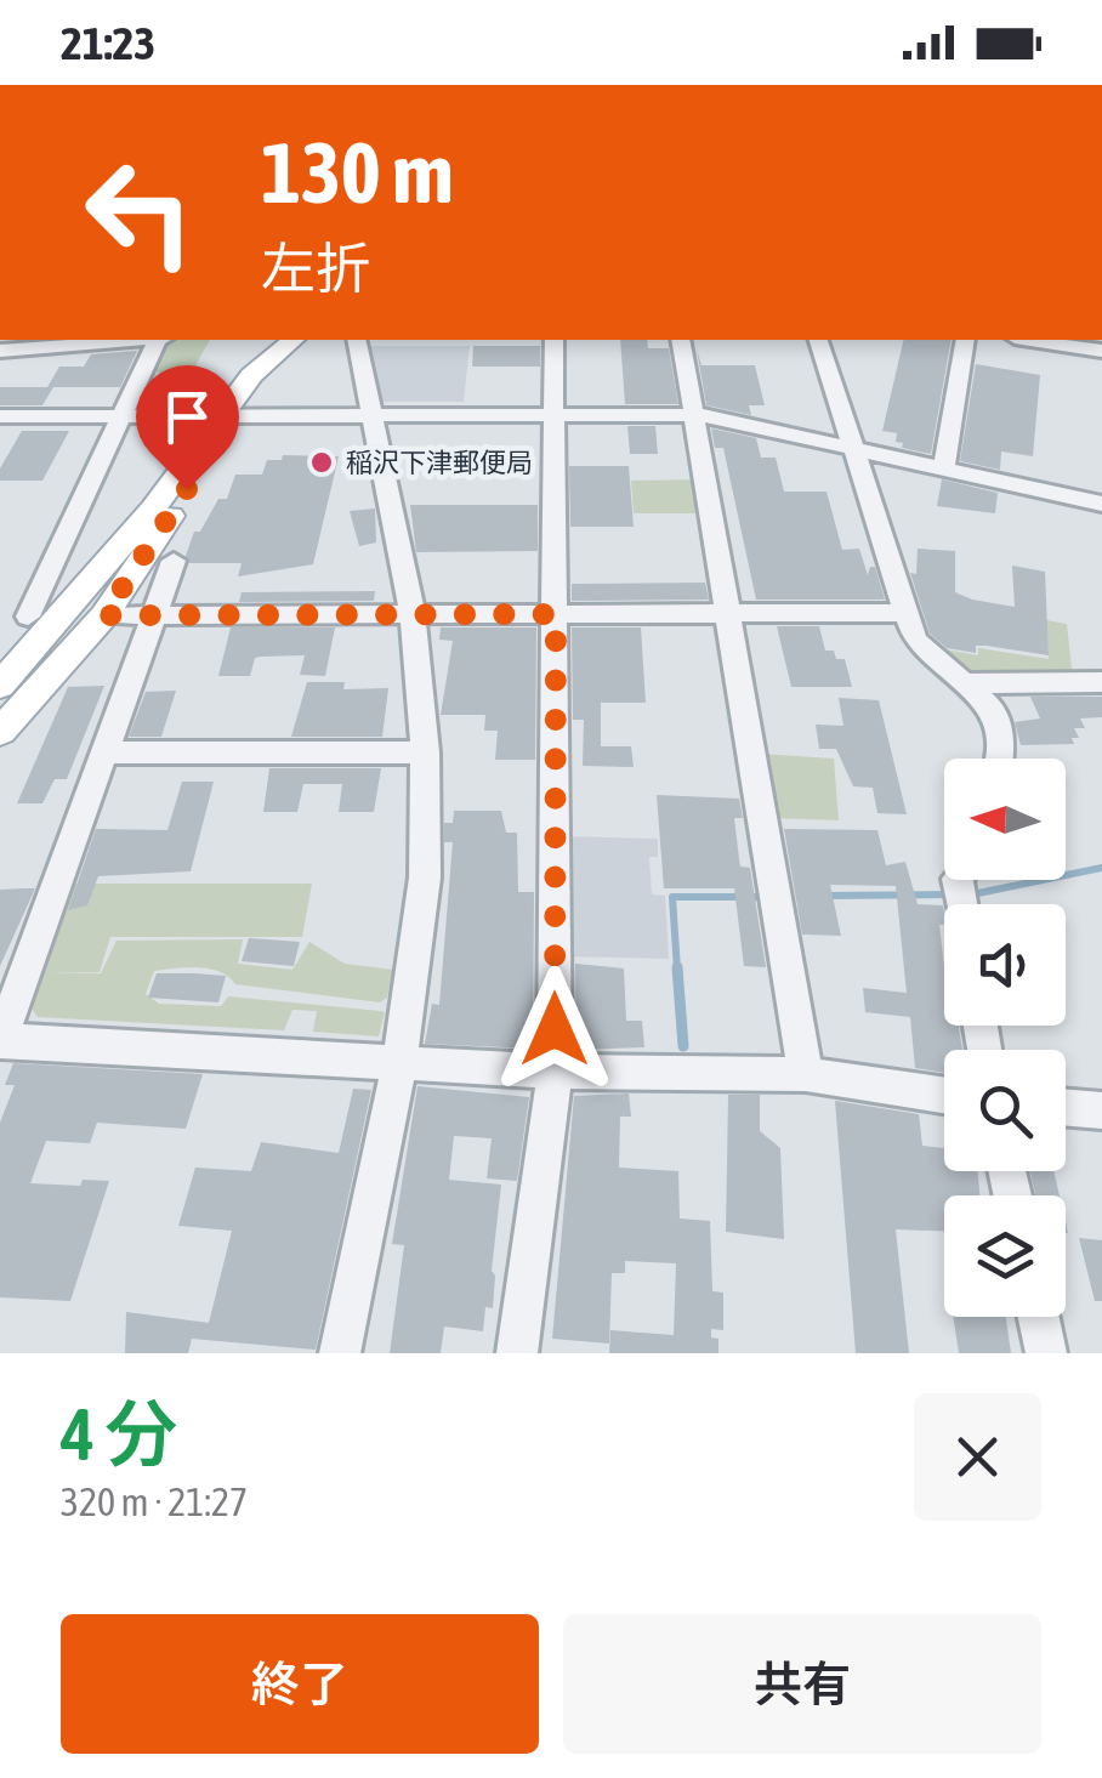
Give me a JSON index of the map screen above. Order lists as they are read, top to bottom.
{
  "places": ["稲沢下津郵便局"],
  "north": "left",
  "page": {
    "status": "21:23",
    "turn": ["130 m", "左折"],
    "heading": ["4 分", "320 m · 21:27"],
    "buttons": ["終了", "共有"]
  }
}
